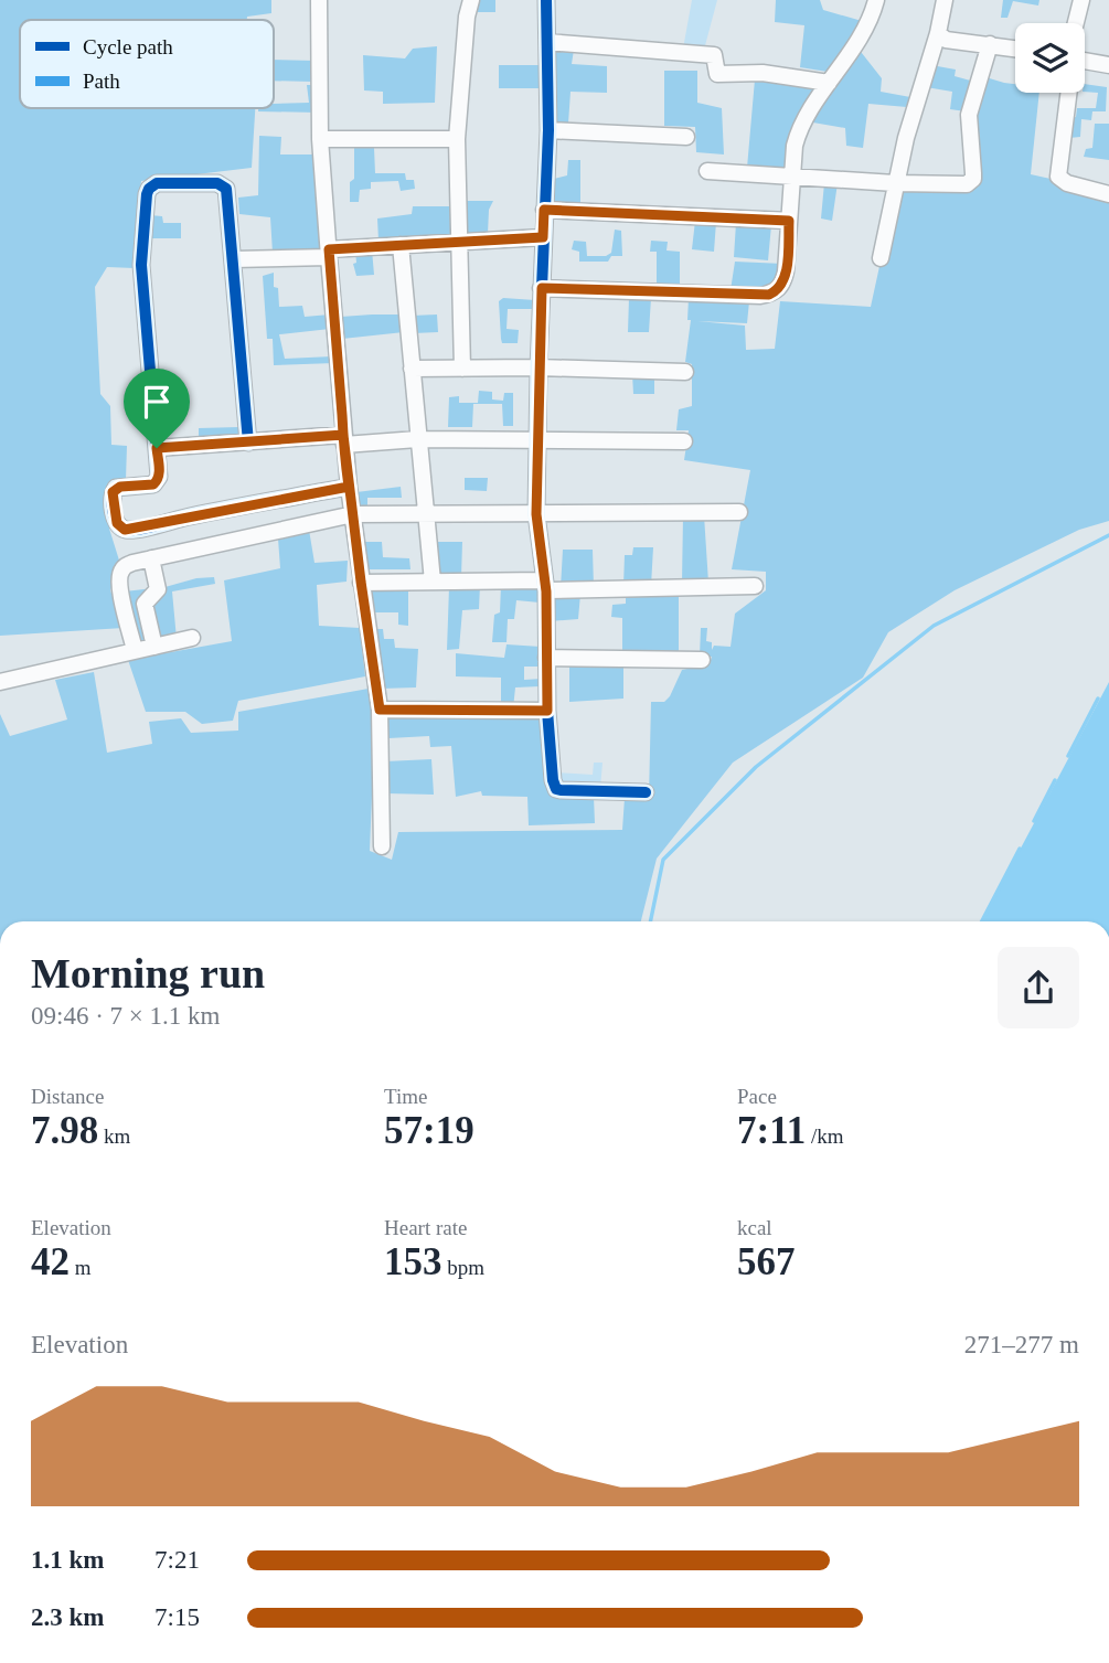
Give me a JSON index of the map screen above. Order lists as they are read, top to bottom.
{
  "legend": ["Cycle path", "Path"],
  "page": {
    "heading": ["Morning run", "09:46 · 7 × 1.1 km"],
    "stats": [
      ["Distance", "7.98 km"],
      ["Time", "57:19"],
      ["Pace", "7:11 /km"],
      ["Elevation", "42 m"],
      ["Heart rate", "153 bpm"],
      ["kcal", "567"]
    ],
    "chart": ["Elevation", "271–277 m"],
    "list": [
      {
        "name": "1.1 km",
        "note": "7:21"
      },
      {
        "name": "2.3 km",
        "note": "7:15"
      }
    ]
  }
}
